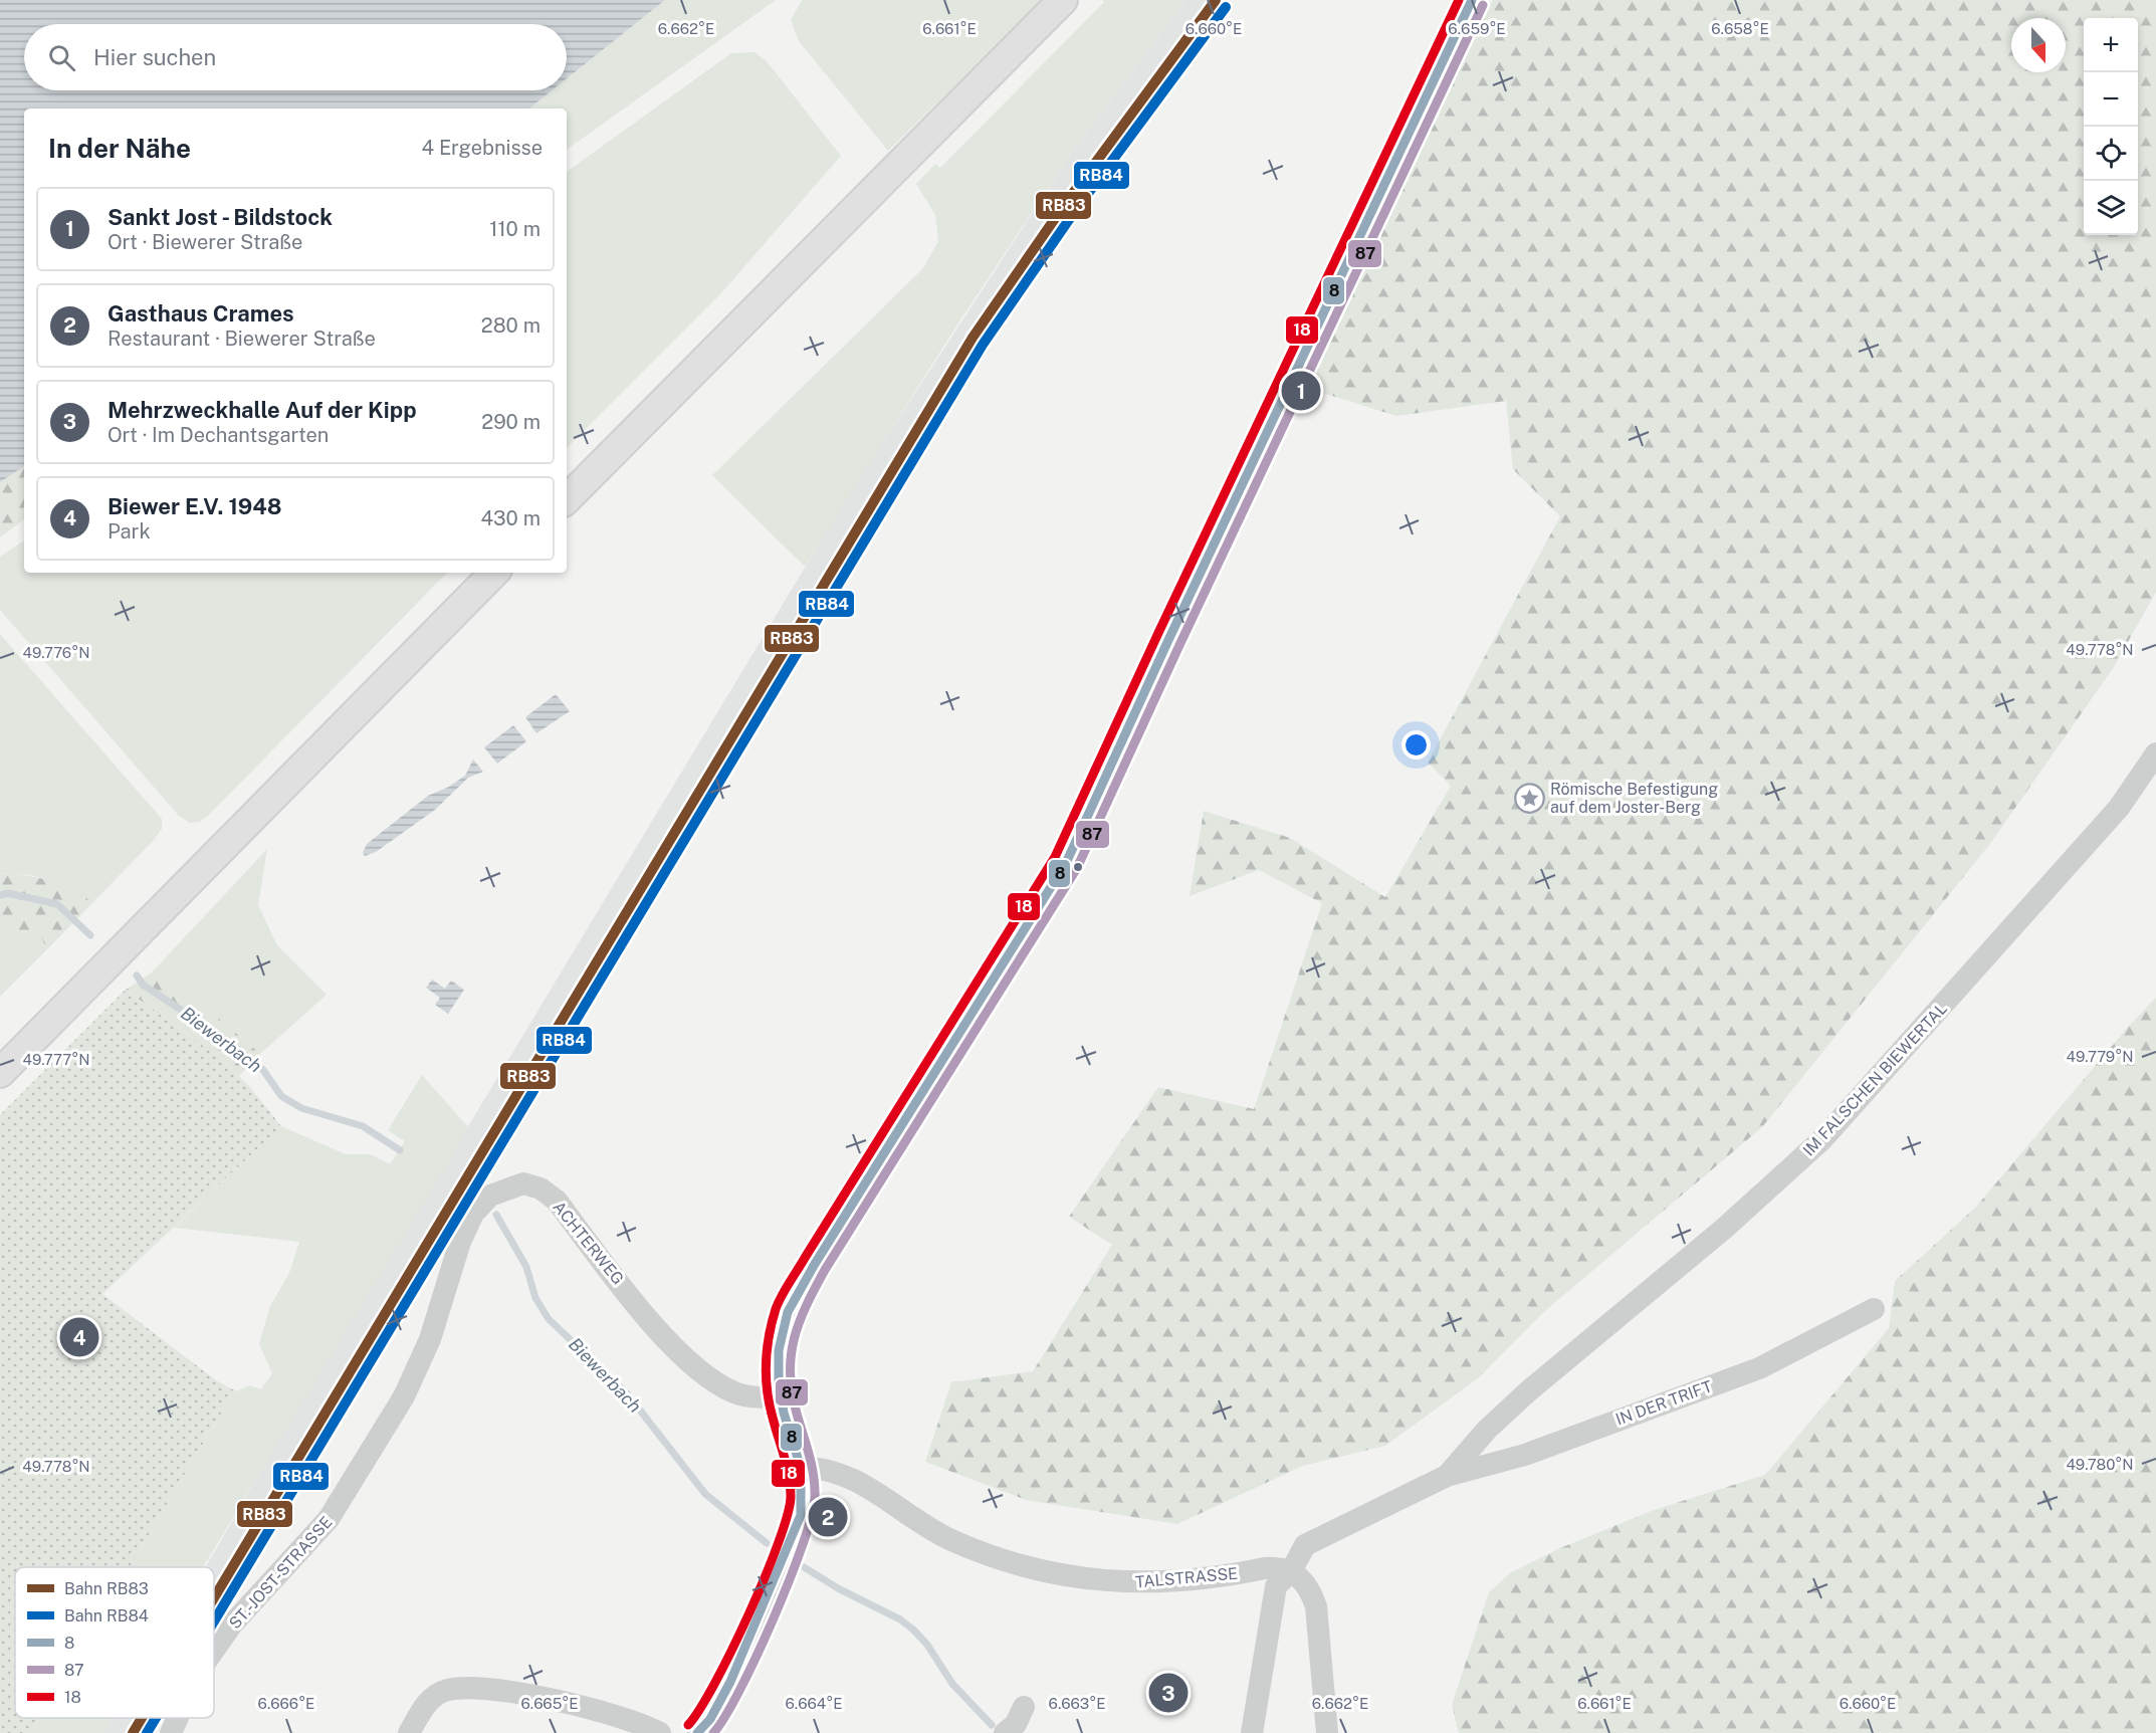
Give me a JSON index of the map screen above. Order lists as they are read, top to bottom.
{
  "streets": {
    "street": [
      "IM FALSCHEN BIEWERTAL",
      "ACHTERWEG",
      "IN DER TRIFT",
      "ST.-JOST-STRASSE",
      "TALSTRASSE"
    ]
  },
  "crossings": [
    ["IM FALSCHEN BIEWERTAL", "IN DER TRIFT"],
    ["ACHTERWEG", "ST.-JOST-STRASSE"]
  ],
  "water": ["Biewerbach"],
  "places": {
    "place": ["Römische Befestigung auf dem Joster-Berg"]
  },
  "lines": [
    "rail line RB83",
    "transit line 8",
    "transit line 18",
    "transit line 87",
    "rail line RB84"
  ],
  "legend": [
    "Bahn RB83",
    "Bahn RB84",
    "8",
    "87",
    "18"
  ],
  "north": "bottom",
  "page": {
    "map_buttons": ["+", "−"],
    "search": "Hier suchen",
    "heading": ["In der Nähe", "4 Ergebnisse"],
    "list": [
      {
        "mark": "1",
        "name": "Sankt Jost - Bildstock",
        "note": "Ort · Biewerer Straße",
        "value": "110 m"
      },
      {
        "mark": "2",
        "name": "Gasthaus Crames",
        "note": "Restaurant · Biewerer Straße",
        "value": "280 m"
      },
      {
        "mark": "3",
        "name": "Mehrzweckhalle Auf der Kipp",
        "note": "Ort · Im Dechantsgarten",
        "value": "290 m"
      },
      {
        "mark": "4",
        "name": "Biewer E.V. 1948",
        "note": "Park",
        "value": "430 m"
      }
    ],
    "pins": [
      "1",
      "4",
      "2",
      "3"
    ]
  },
  "coordinates": [
    "6.662°E",
    "6.661°E",
    "6.660°E",
    "6.659°E",
    "6.658°E",
    "49.778°N",
    "49.776°N",
    "49.779°N",
    "49.777°N",
    "49.780°N",
    "6.666°E",
    "6.665°E",
    "6.664°E",
    "6.663°E"
  ]
}
